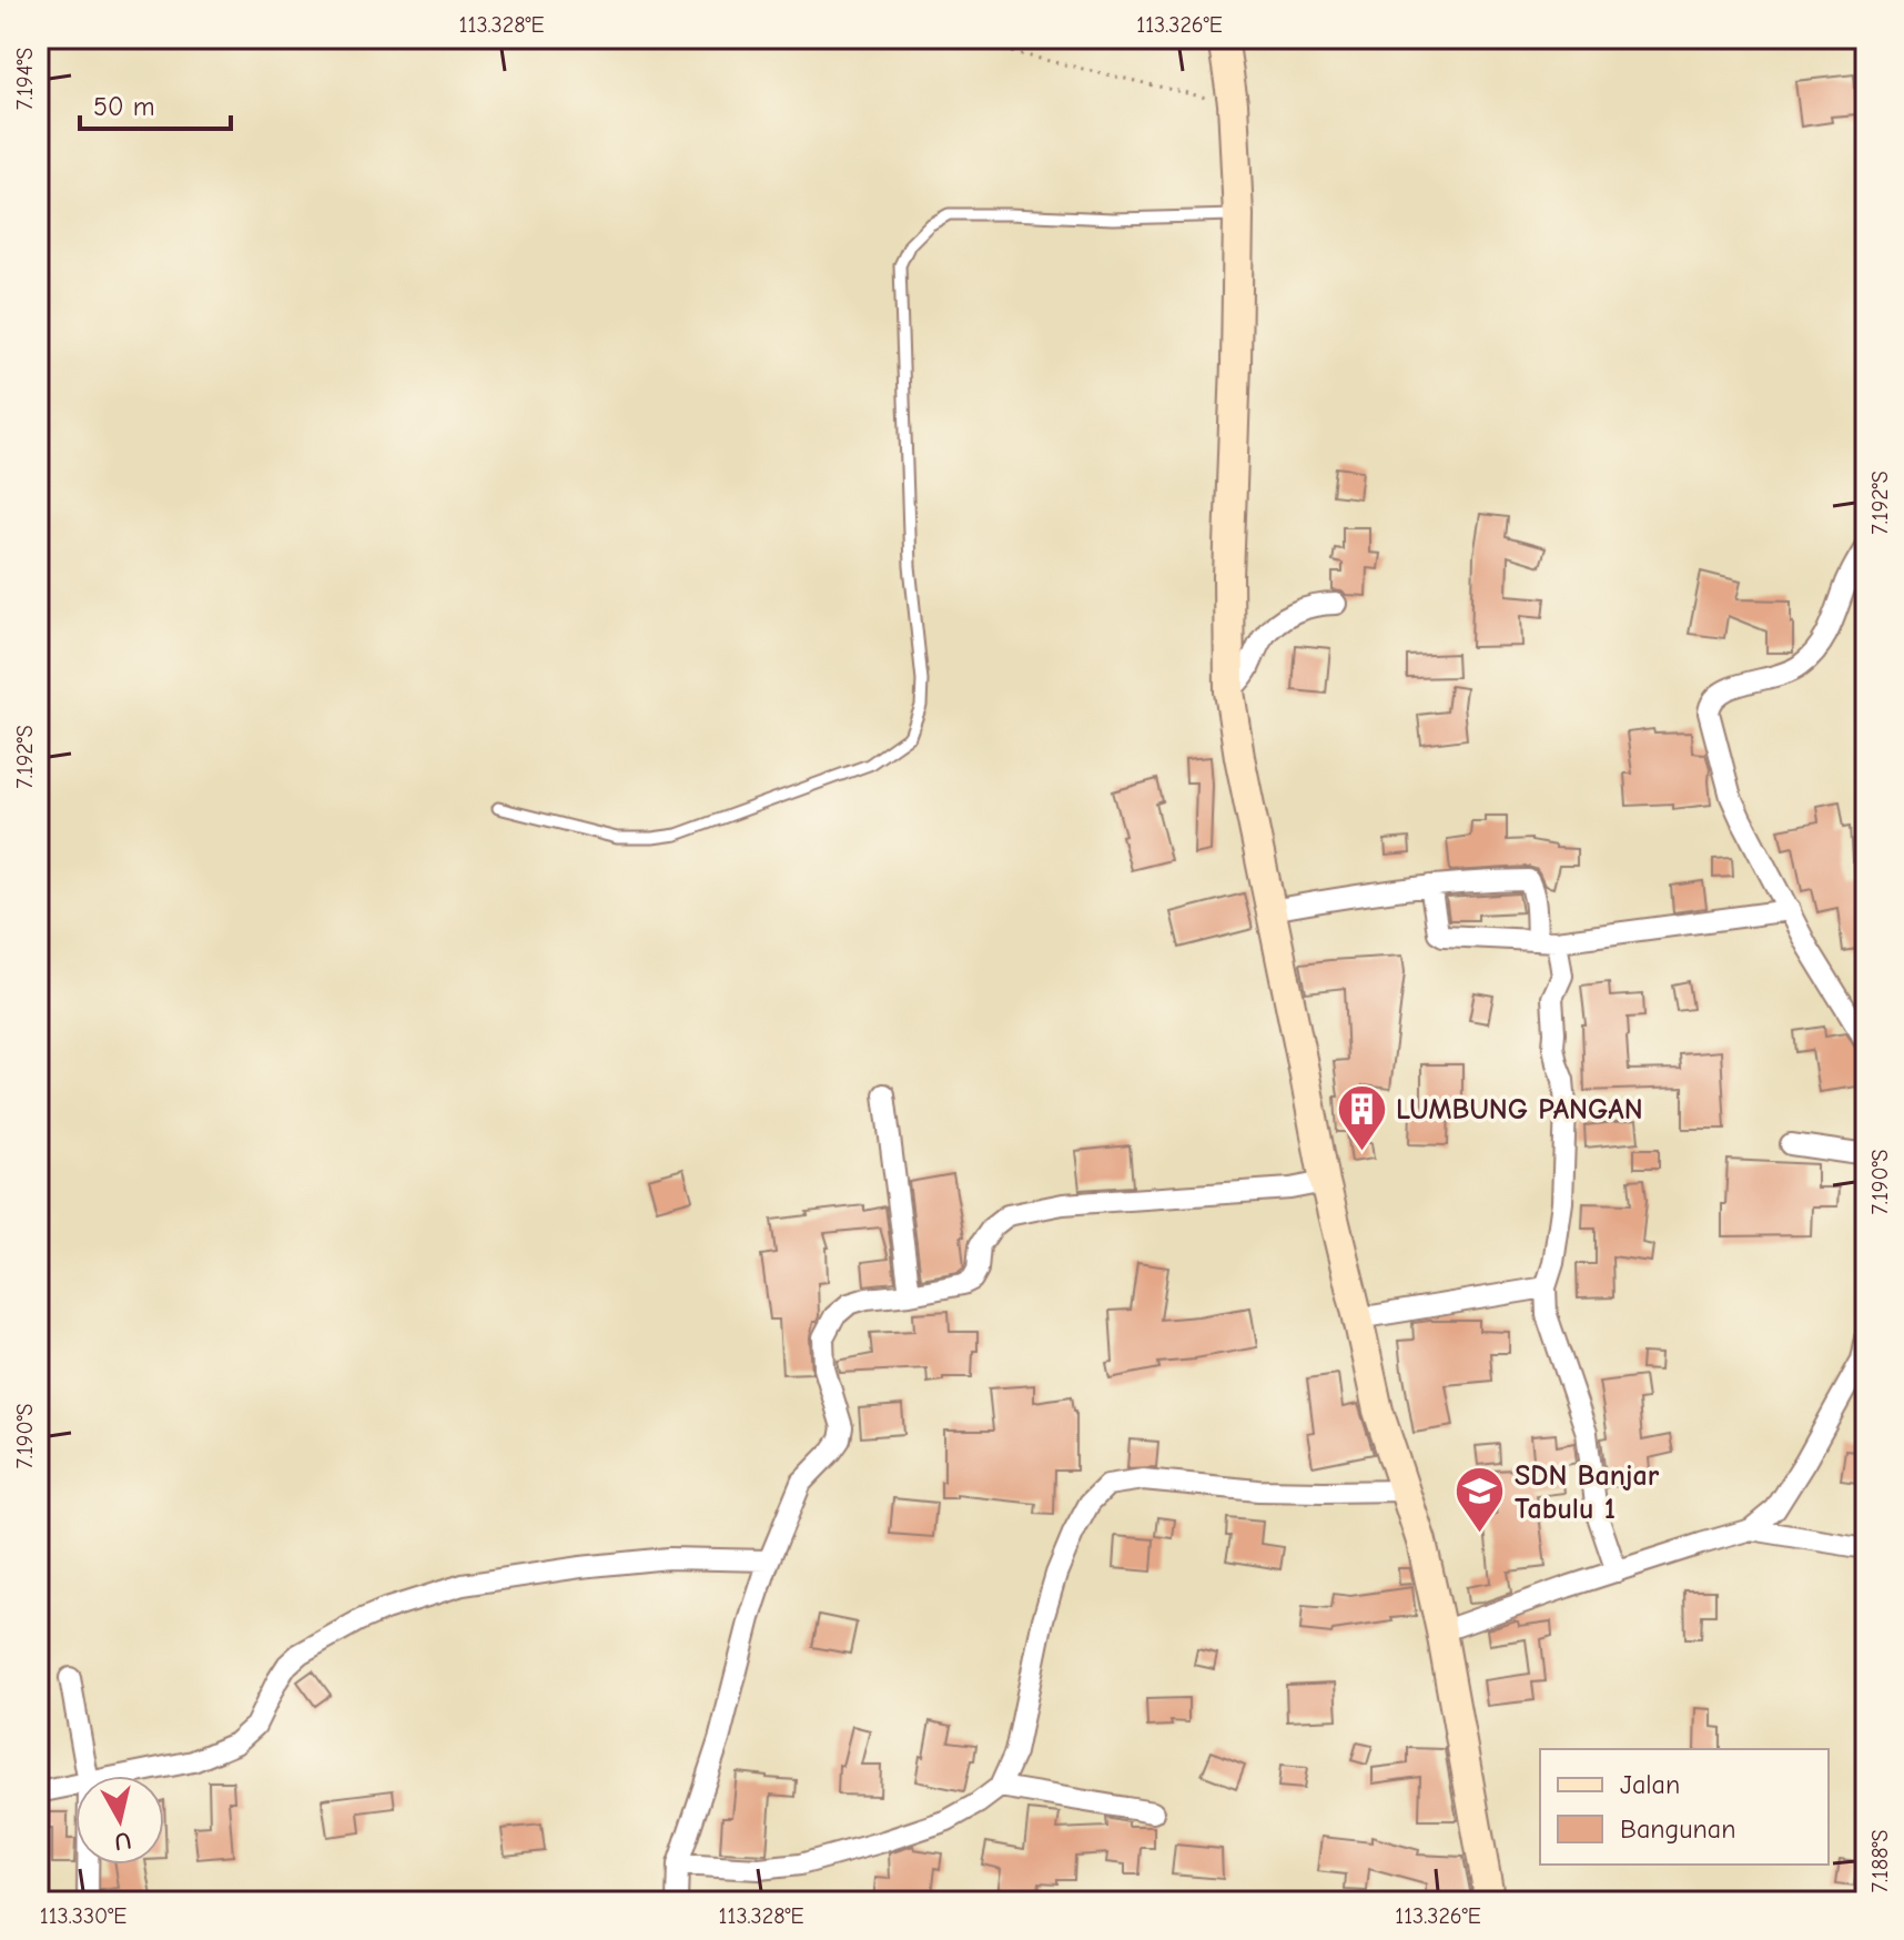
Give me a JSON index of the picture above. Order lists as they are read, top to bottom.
{
  "places": {
    "building": ["LUMBUNG PANGAN"],
    "school or university": ["SDN Banjar Tabulu 1"]
  },
  "legend": ["Jalan", "Bangunan"],
  "scale_bar": "50 m",
  "north": "bottom",
  "coordinates": [
    "113.328°E",
    "113.326°E",
    "7.194°S",
    "7.192°S",
    "7.190°S",
    "7.188°S",
    "113.330°E"
  ]
}
